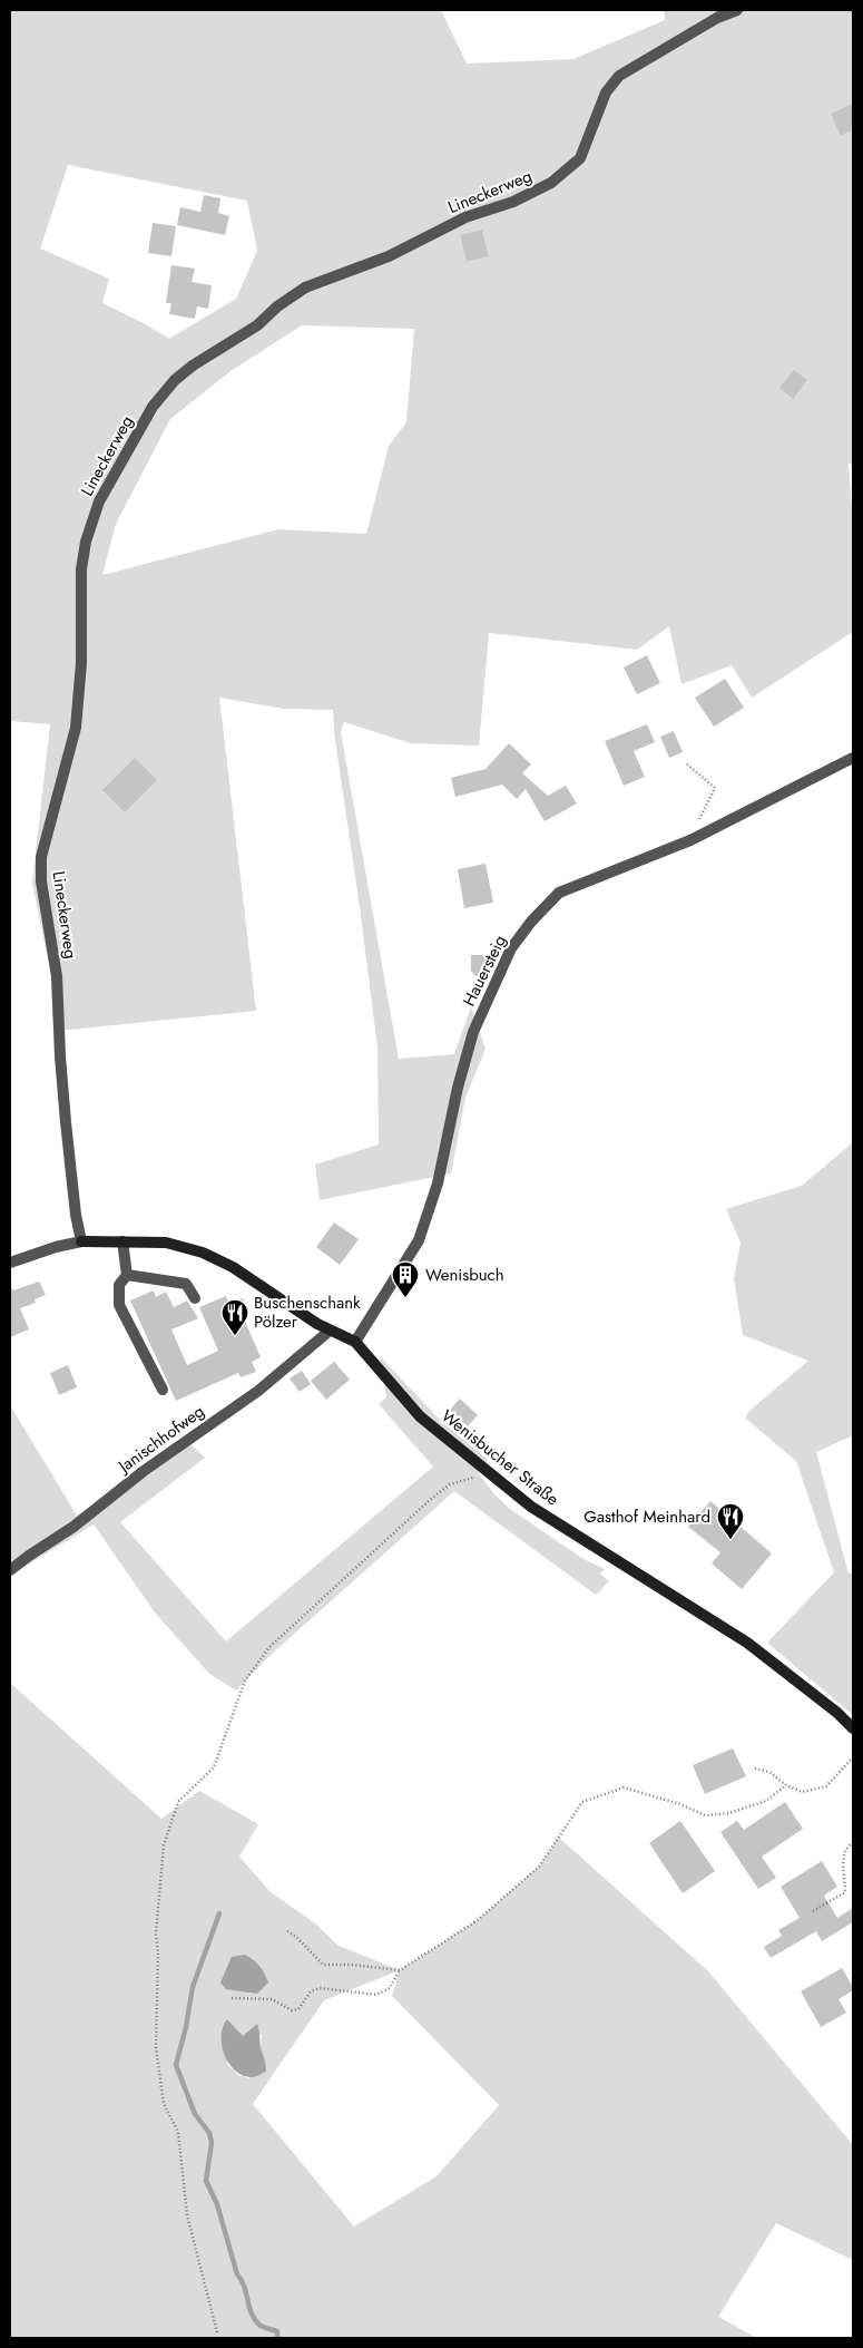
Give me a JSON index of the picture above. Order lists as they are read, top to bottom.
{
  "streets": {
    "street": [
      "Lineckerweg",
      "Hauersteig",
      "Janischhofweg",
      "Wenisbucher Straße"
    ]
  },
  "crossings": [
    ["Lineckerweg", "Wenisbucher Straße"],
    ["Hauersteig", "Wenisbucher Straße"],
    ["Janischhofweg", "Wenisbucher Straße"]
  ],
  "places": {
    "building": ["Wenisbuch"],
    "restaurant": ["Buschenschank Pölzer", "Gasthof Meinhard"]
  }
}
